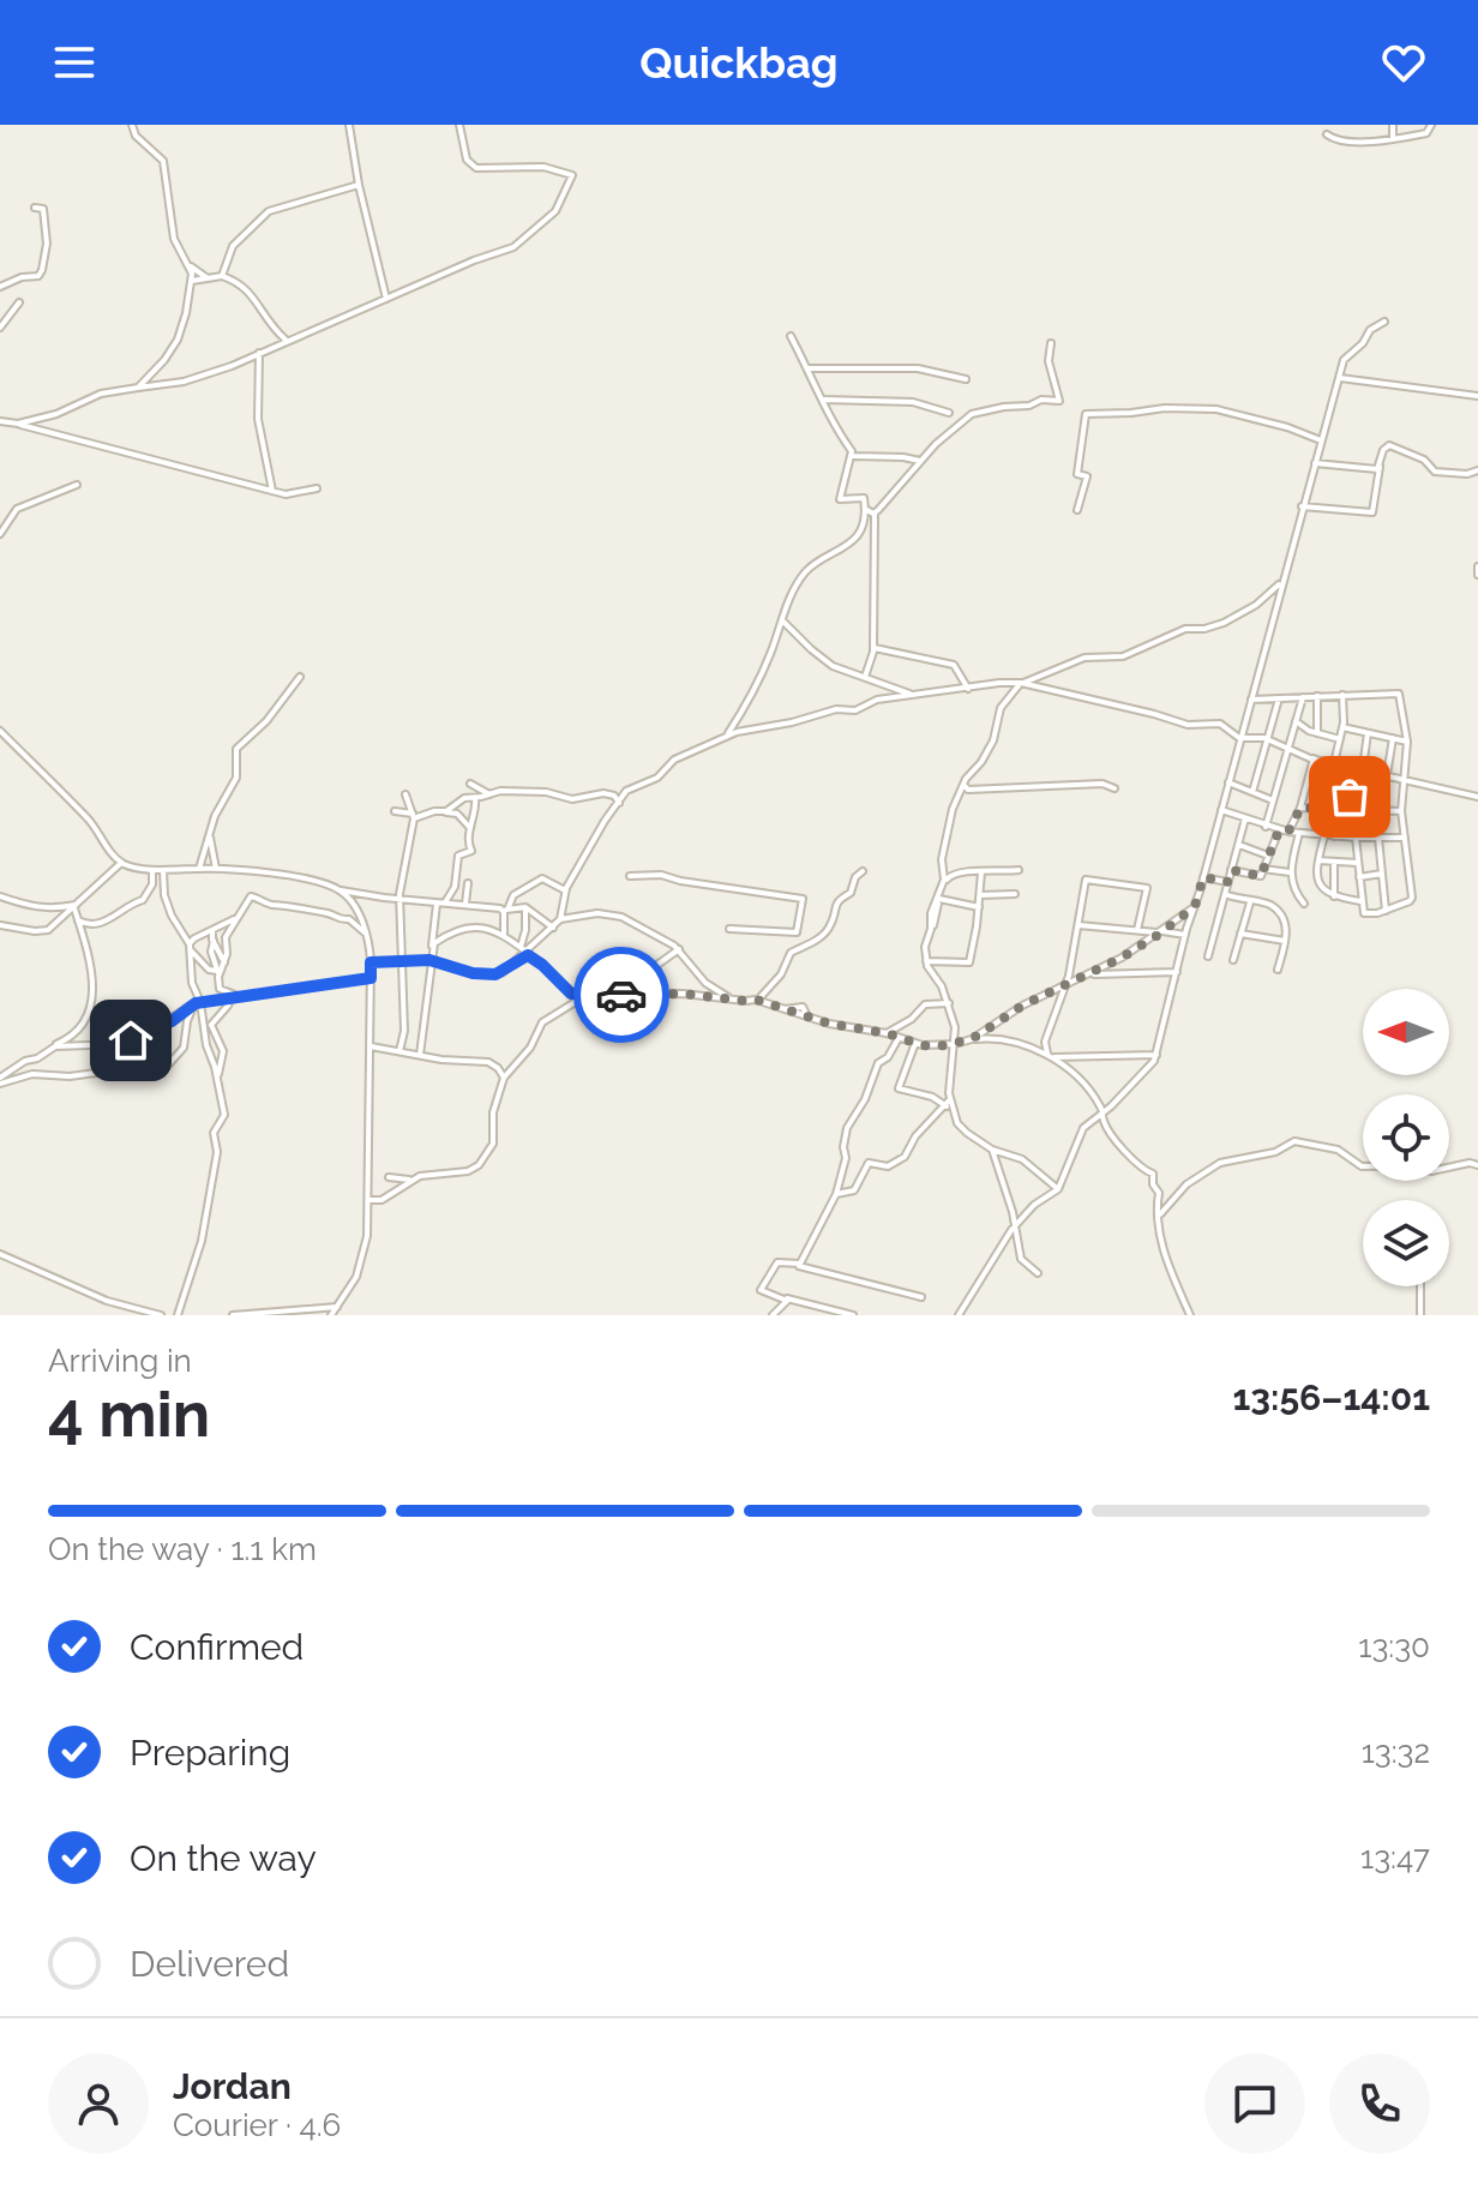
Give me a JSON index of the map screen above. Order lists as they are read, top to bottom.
{
  "north": "left",
  "page": {
    "header": "Quickbag",
    "heading": ["4 min", "Arriving in", "13:56–14:01"],
    "panel": ["Jordan", "Courier · 4.6"],
    "bar": "On the way · 1.1 km",
    "list": [
      ["Confirmed", "13:30"],
      ["Preparing", "13:32"],
      ["On the way", "13:47"],
      "Delivered"
    ]
  }
}
